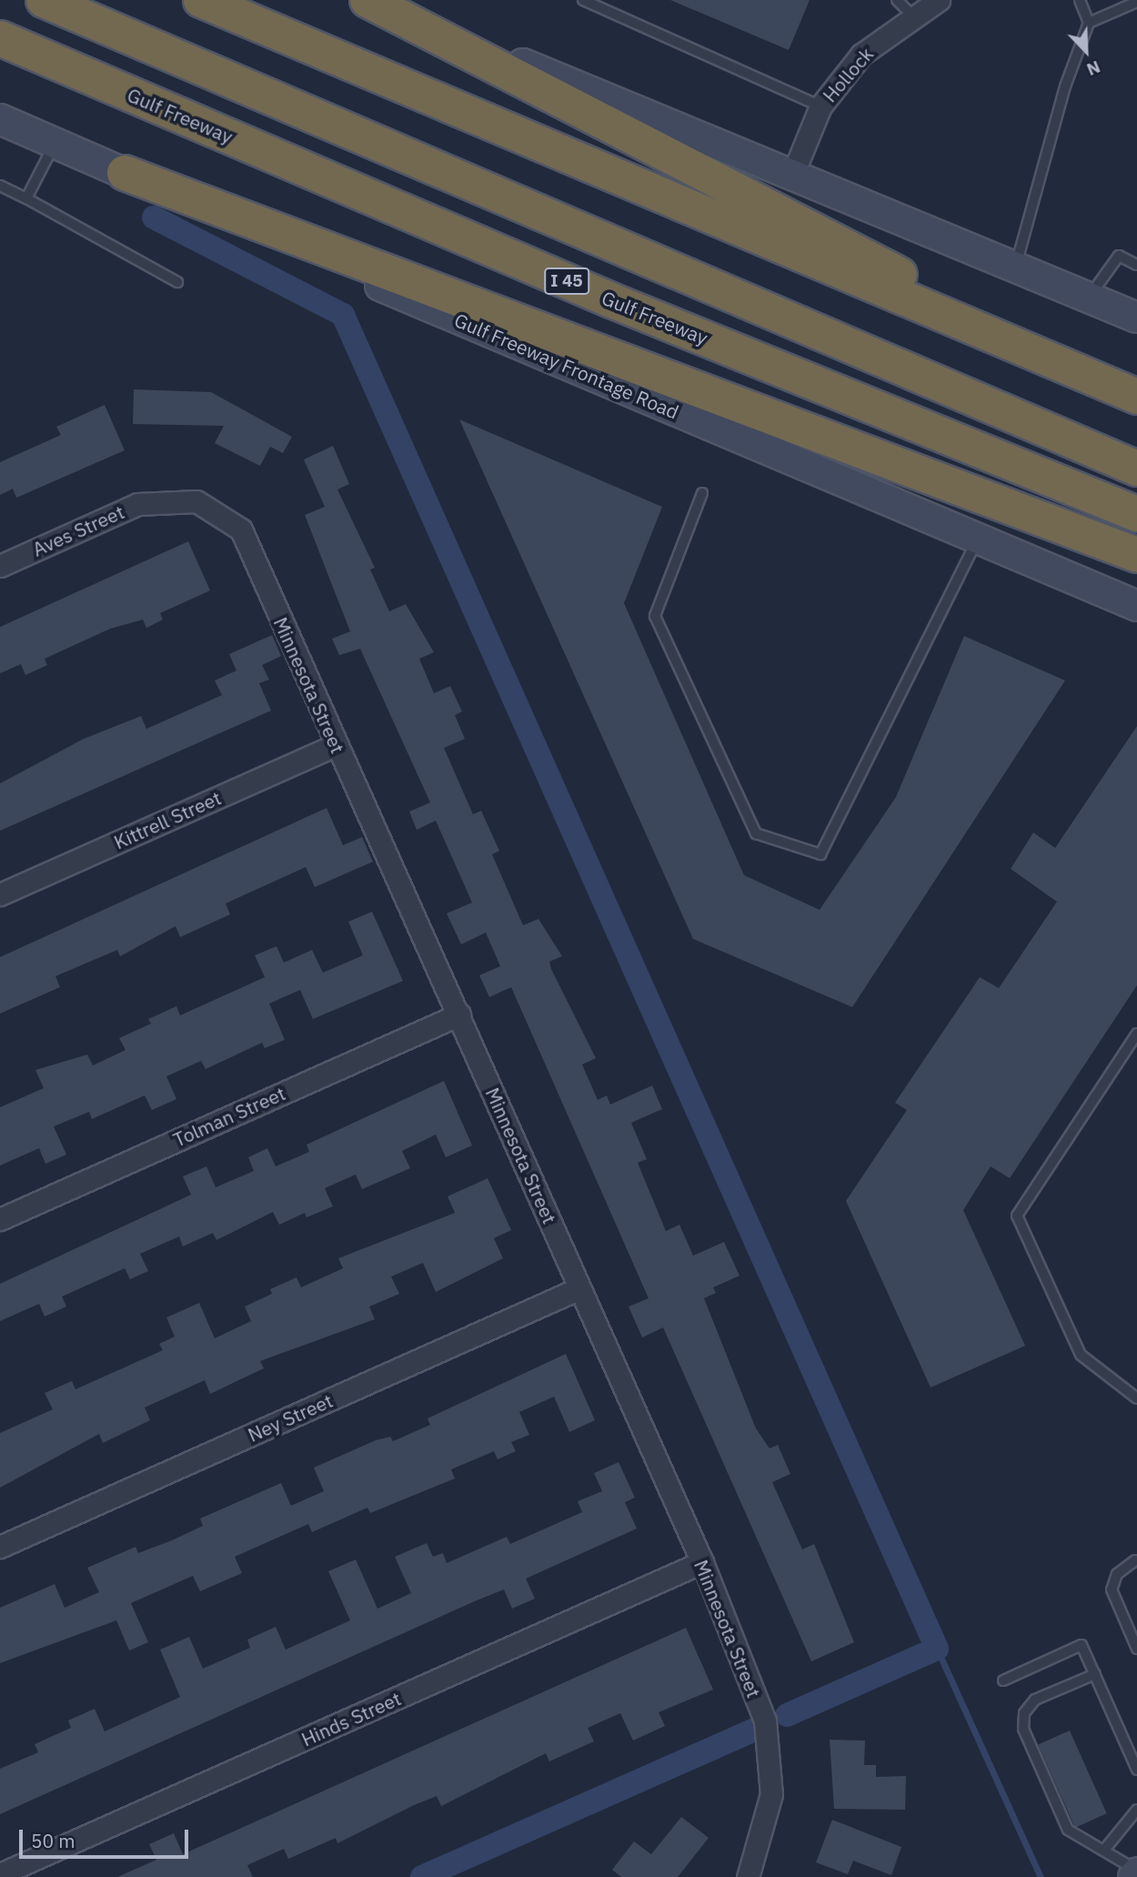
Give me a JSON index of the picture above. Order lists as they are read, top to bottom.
{
  "streets": {
    "highway": ["Gulf Freeway", "I 45"],
    "main road": ["Gulf Freeway Frontage Road"],
    "street": [
      "Hollock",
      "Aves Street",
      "Minnesota Street",
      "Kittrell Street",
      "Tolman Street",
      "Ney Street",
      "Hinds Street"
    ]
  },
  "crossings": [
    ["Aves Street", "Minnesota Street"],
    ["Minnesota Street", "Kittrell Street"],
    ["Minnesota Street", "Tolman Street"],
    ["Minnesota Street", "Ney Street"],
    ["Minnesota Street", "Hinds Street"]
  ],
  "scale_bar": "50 m",
  "north": "bottom right"
}
